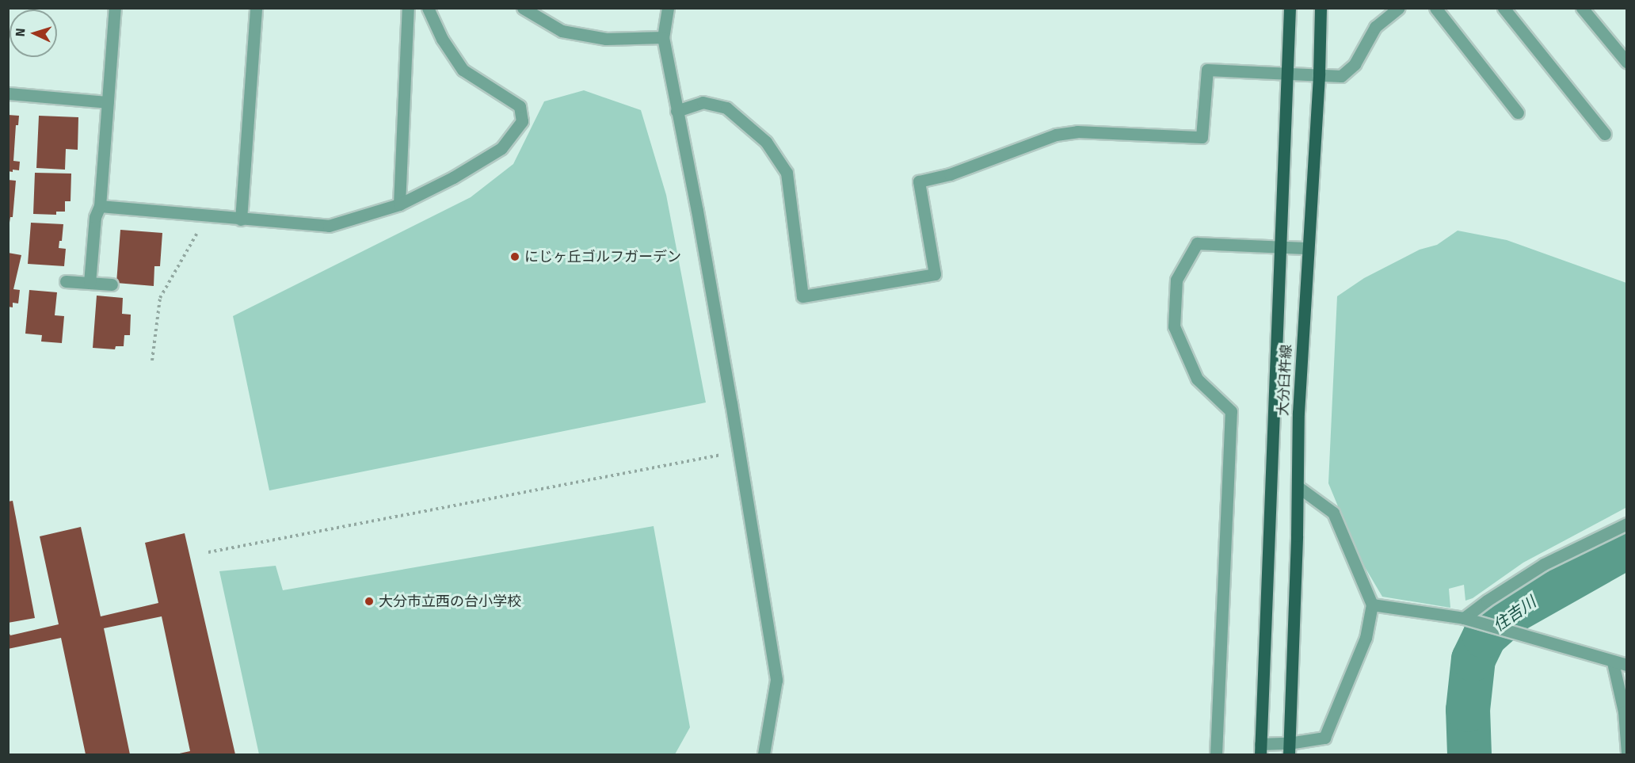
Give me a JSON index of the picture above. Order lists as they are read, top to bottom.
{
  "streets": {
    "main road": ["大分臼杵線"]
  },
  "water": ["住吉川"],
  "places": ["にじヶ丘ゴルフガーデン", "大分市立西の台小学校"],
  "north": "left"
}
